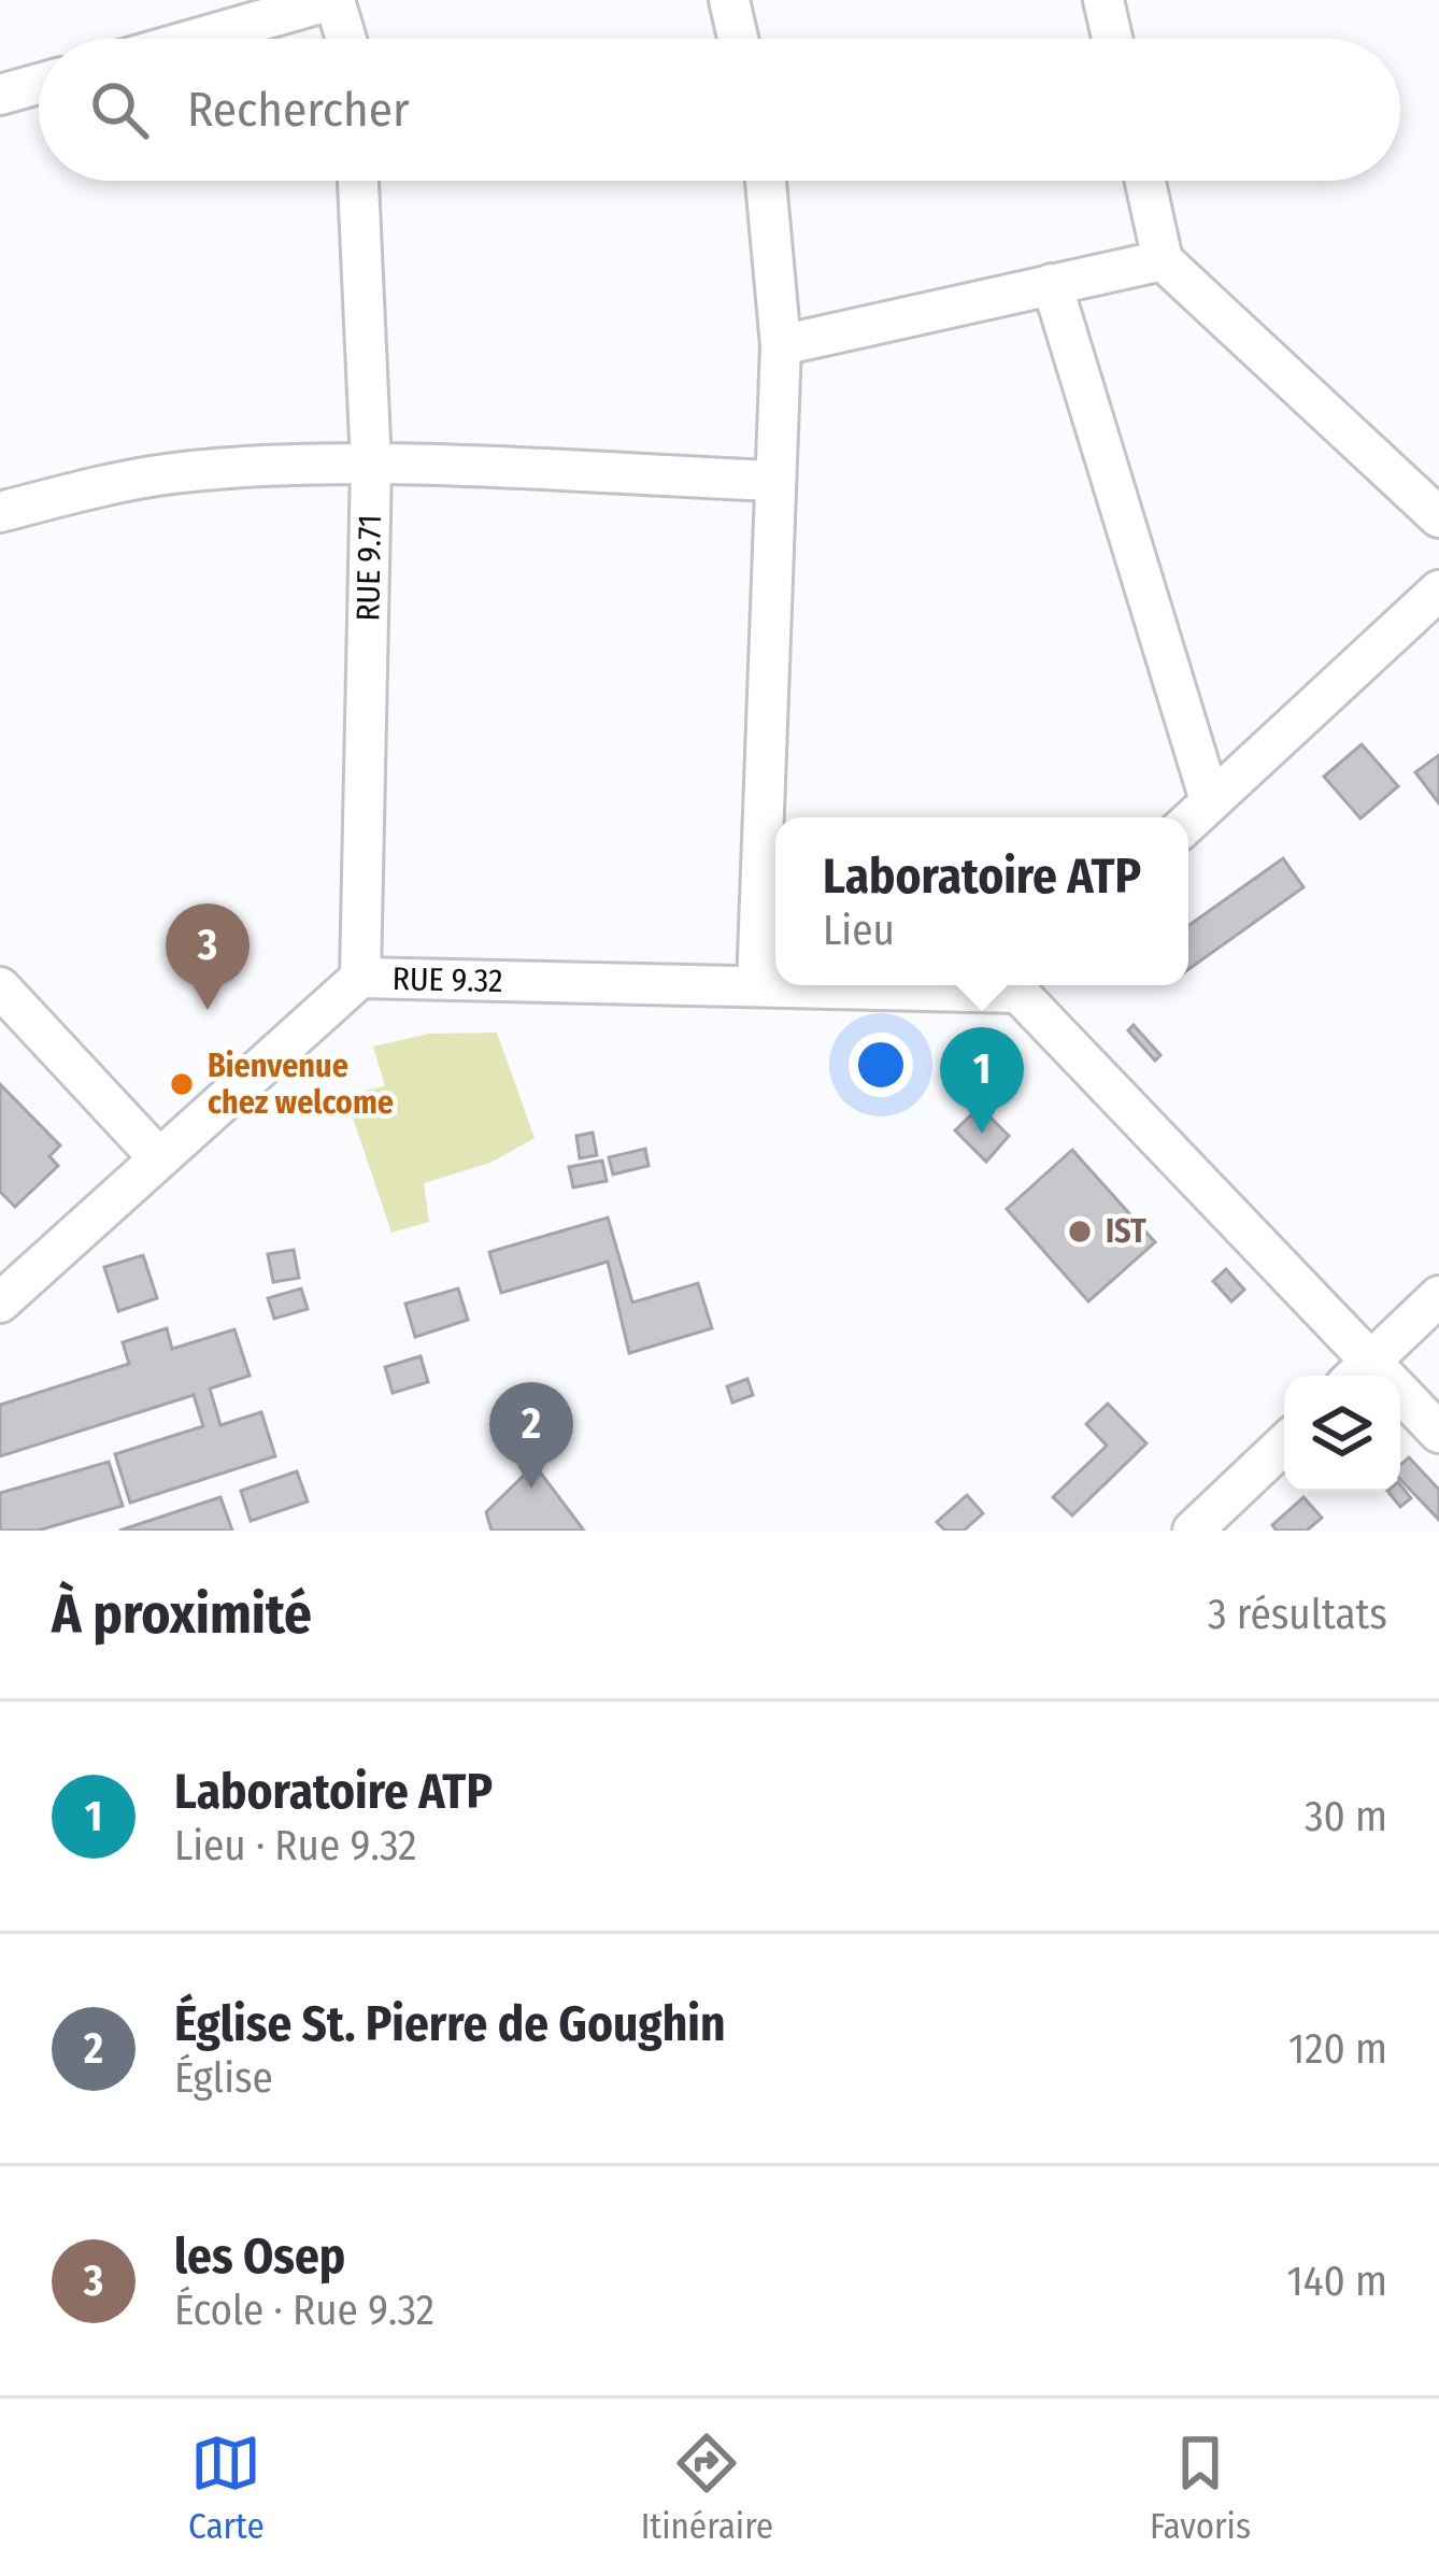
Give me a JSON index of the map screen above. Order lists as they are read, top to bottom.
{
  "streets": {
    "street": ["RUE 9.71", "RUE 9.32"]
  },
  "crossings": [
    ["RUE 9.71", "RUE 9.32"]
  ],
  "places": ["Bienvenue chez welcome", "IST"],
  "page": {
    "search": "Rechercher",
    "popup": ["Laboratoire ATP", "Lieu"],
    "pins": ["3", "1", "2"],
    "heading": ["À proximité", "3 résultats"],
    "list": [
      {
        "mark": "1",
        "name": "Laboratoire ATP",
        "note": "Lieu · Rue 9.32",
        "value": "30 m"
      },
      {
        "mark": "2",
        "name": "Église St. Pierre de Goughin",
        "note": "Église",
        "value": "120 m"
      },
      {
        "mark": "3",
        "name": "les Osep",
        "note": "École · Rue 9.32",
        "value": "140 m"
      }
    ],
    "nav": ["Carte", "Itinéraire", "Favoris"]
  }
}
